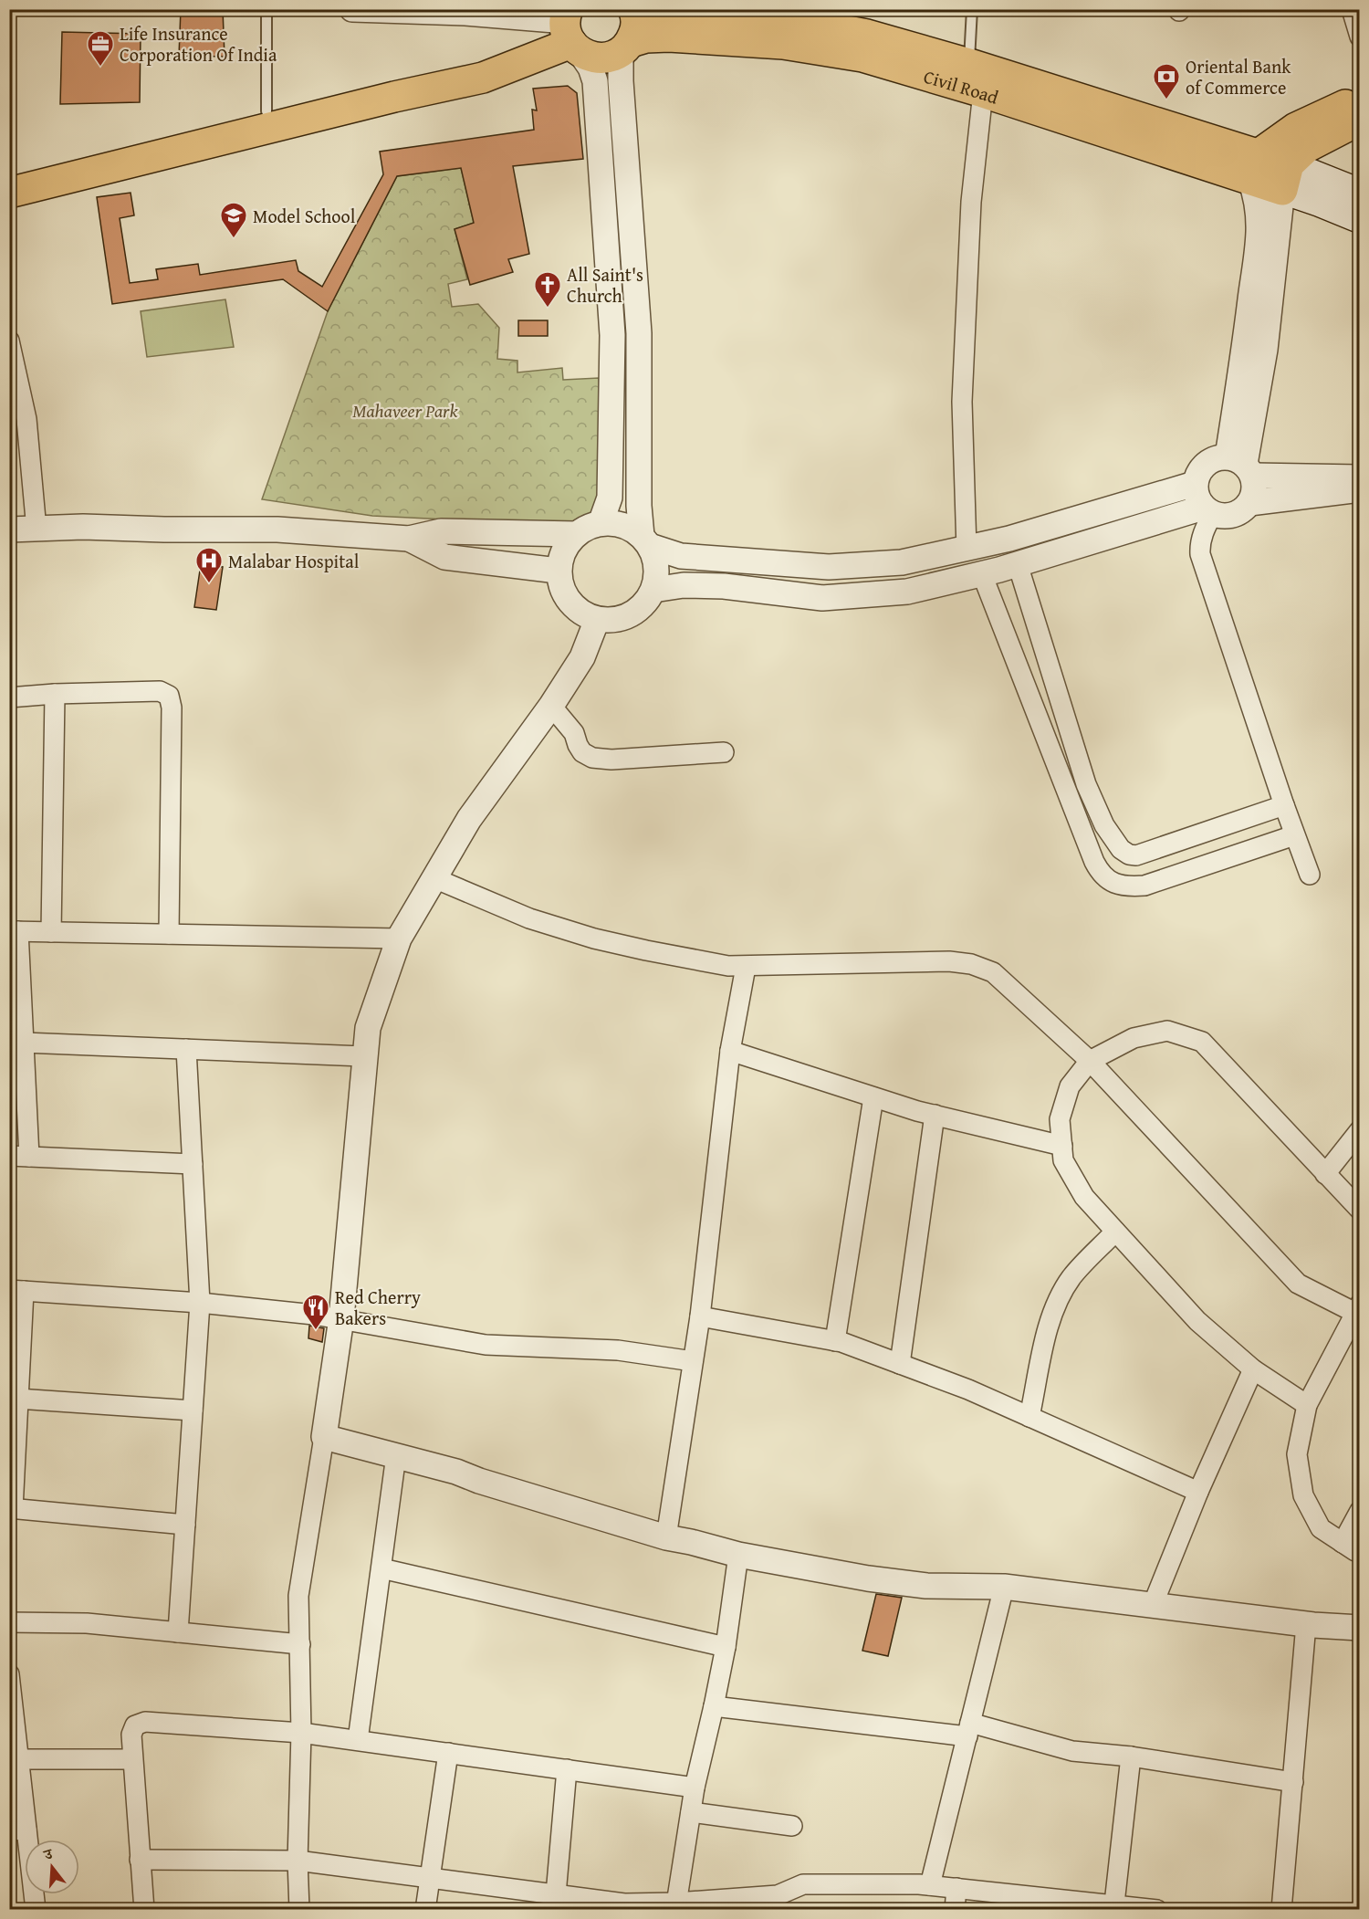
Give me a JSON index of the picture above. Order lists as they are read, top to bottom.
{
  "streets": {
    "main road": ["Civil Road"]
  },
  "parks": ["Mahaveer Park"],
  "places": {
    "office": ["Life Insurance Corporation Of India"],
    "bank": ["Oriental Bank of Commerce"],
    "school or university": ["Model School"],
    "church": ["All Saint's Church"],
    "hospital": ["Malabar Hospital"],
    "restaurant": ["Red Cherry Bakers"]
  },
  "north": "top"
}
